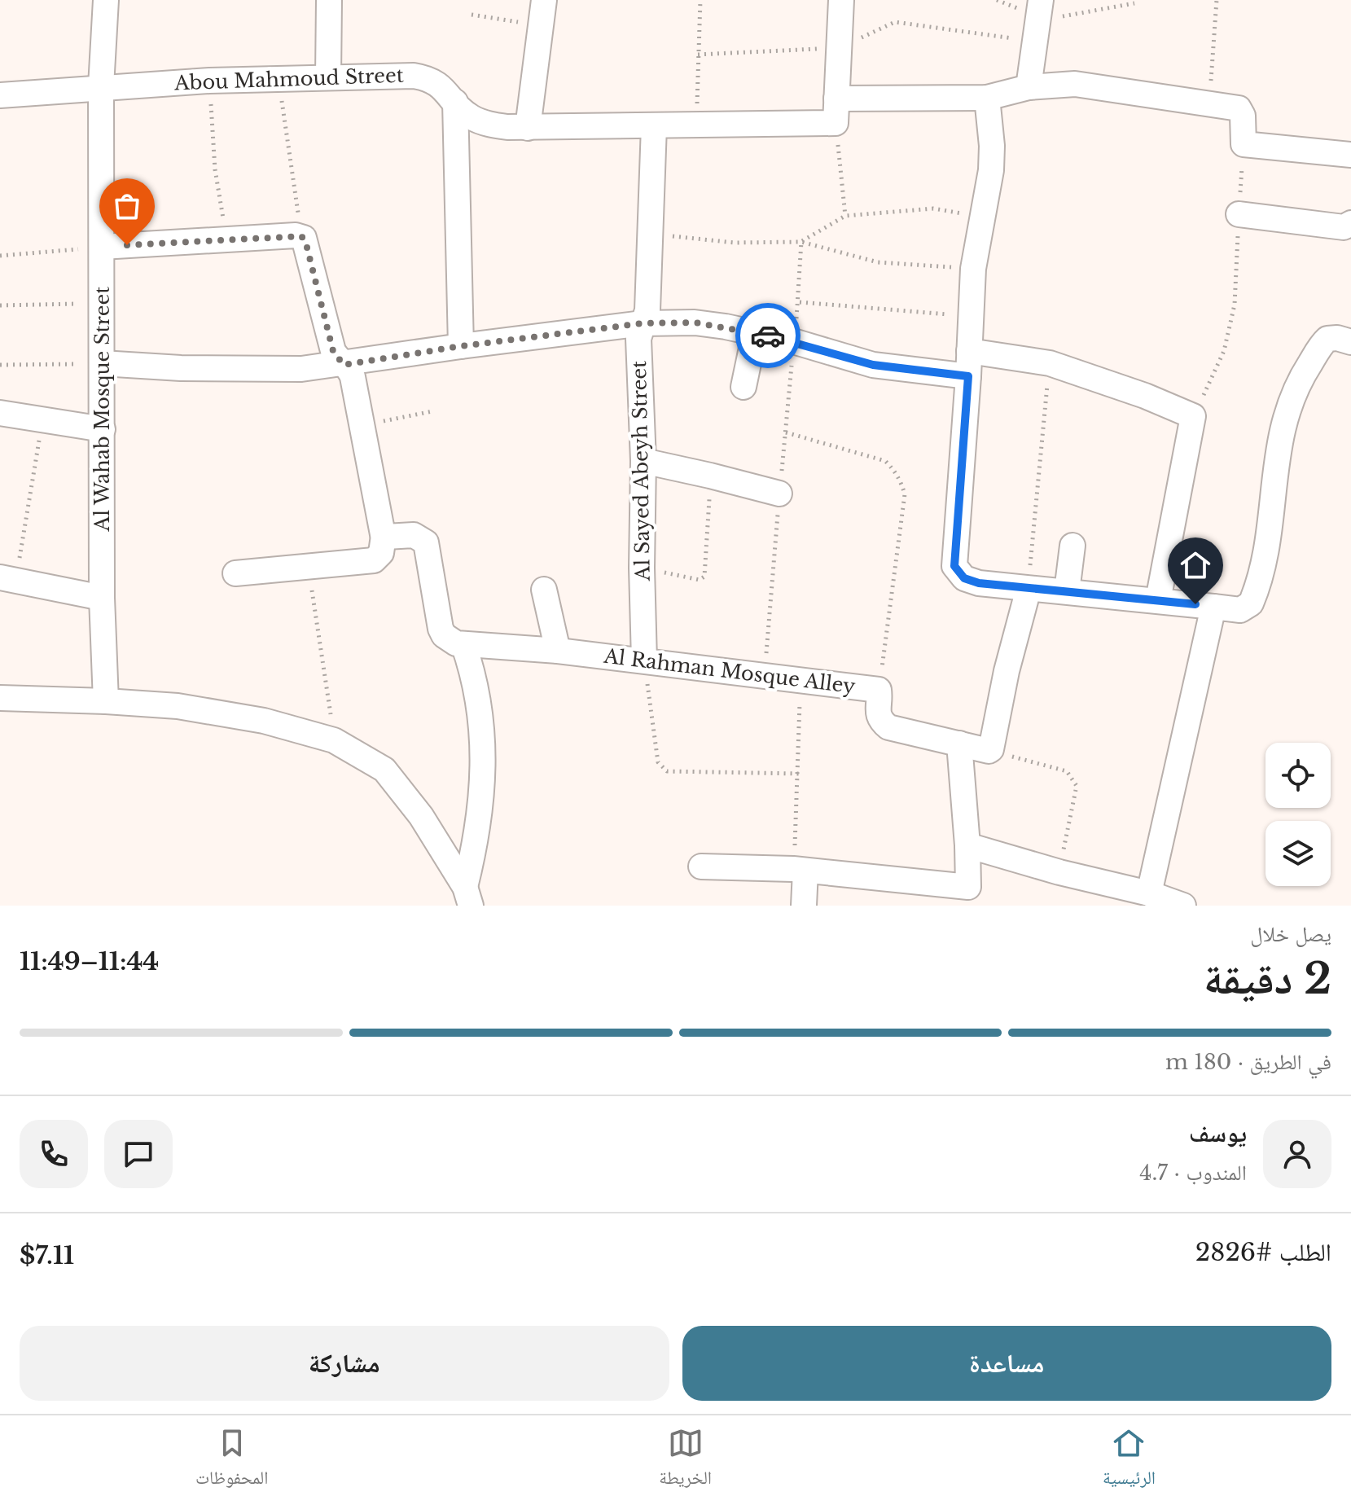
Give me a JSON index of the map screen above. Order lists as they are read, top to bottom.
{
  "streets": {
    "street": [
      "Abou Mahmoud Street",
      "Al Wahab Mosque Street",
      "Al Sayed Abeyh Street",
      "Al Rahman Mosque Alley"
    ]
  },
  "crossings": [
    ["Abou Mahmoud Street", "Al Wahab Mosque Street"],
    ["Abou Mahmoud Street", "Al Sayed Abeyh Street"],
    ["Al Sayed Abeyh Street", "Al Rahman Mosque Alley"]
  ],
  "page": {
    "heading": ["2 دقيقة", "يصل خلال", "11:44–11:49"],
    "panel": [
      "يوسف",
      "المندوب · 4.7",
      "الطلب #2826",
      "$7.11"
    ],
    "bar": "في الطريق · 180 m",
    "buttons": ["مساعدة", "مشاركة"],
    "tabs": ["الرئيسية", "الخريطة", "المحفوظات"]
  }
}
